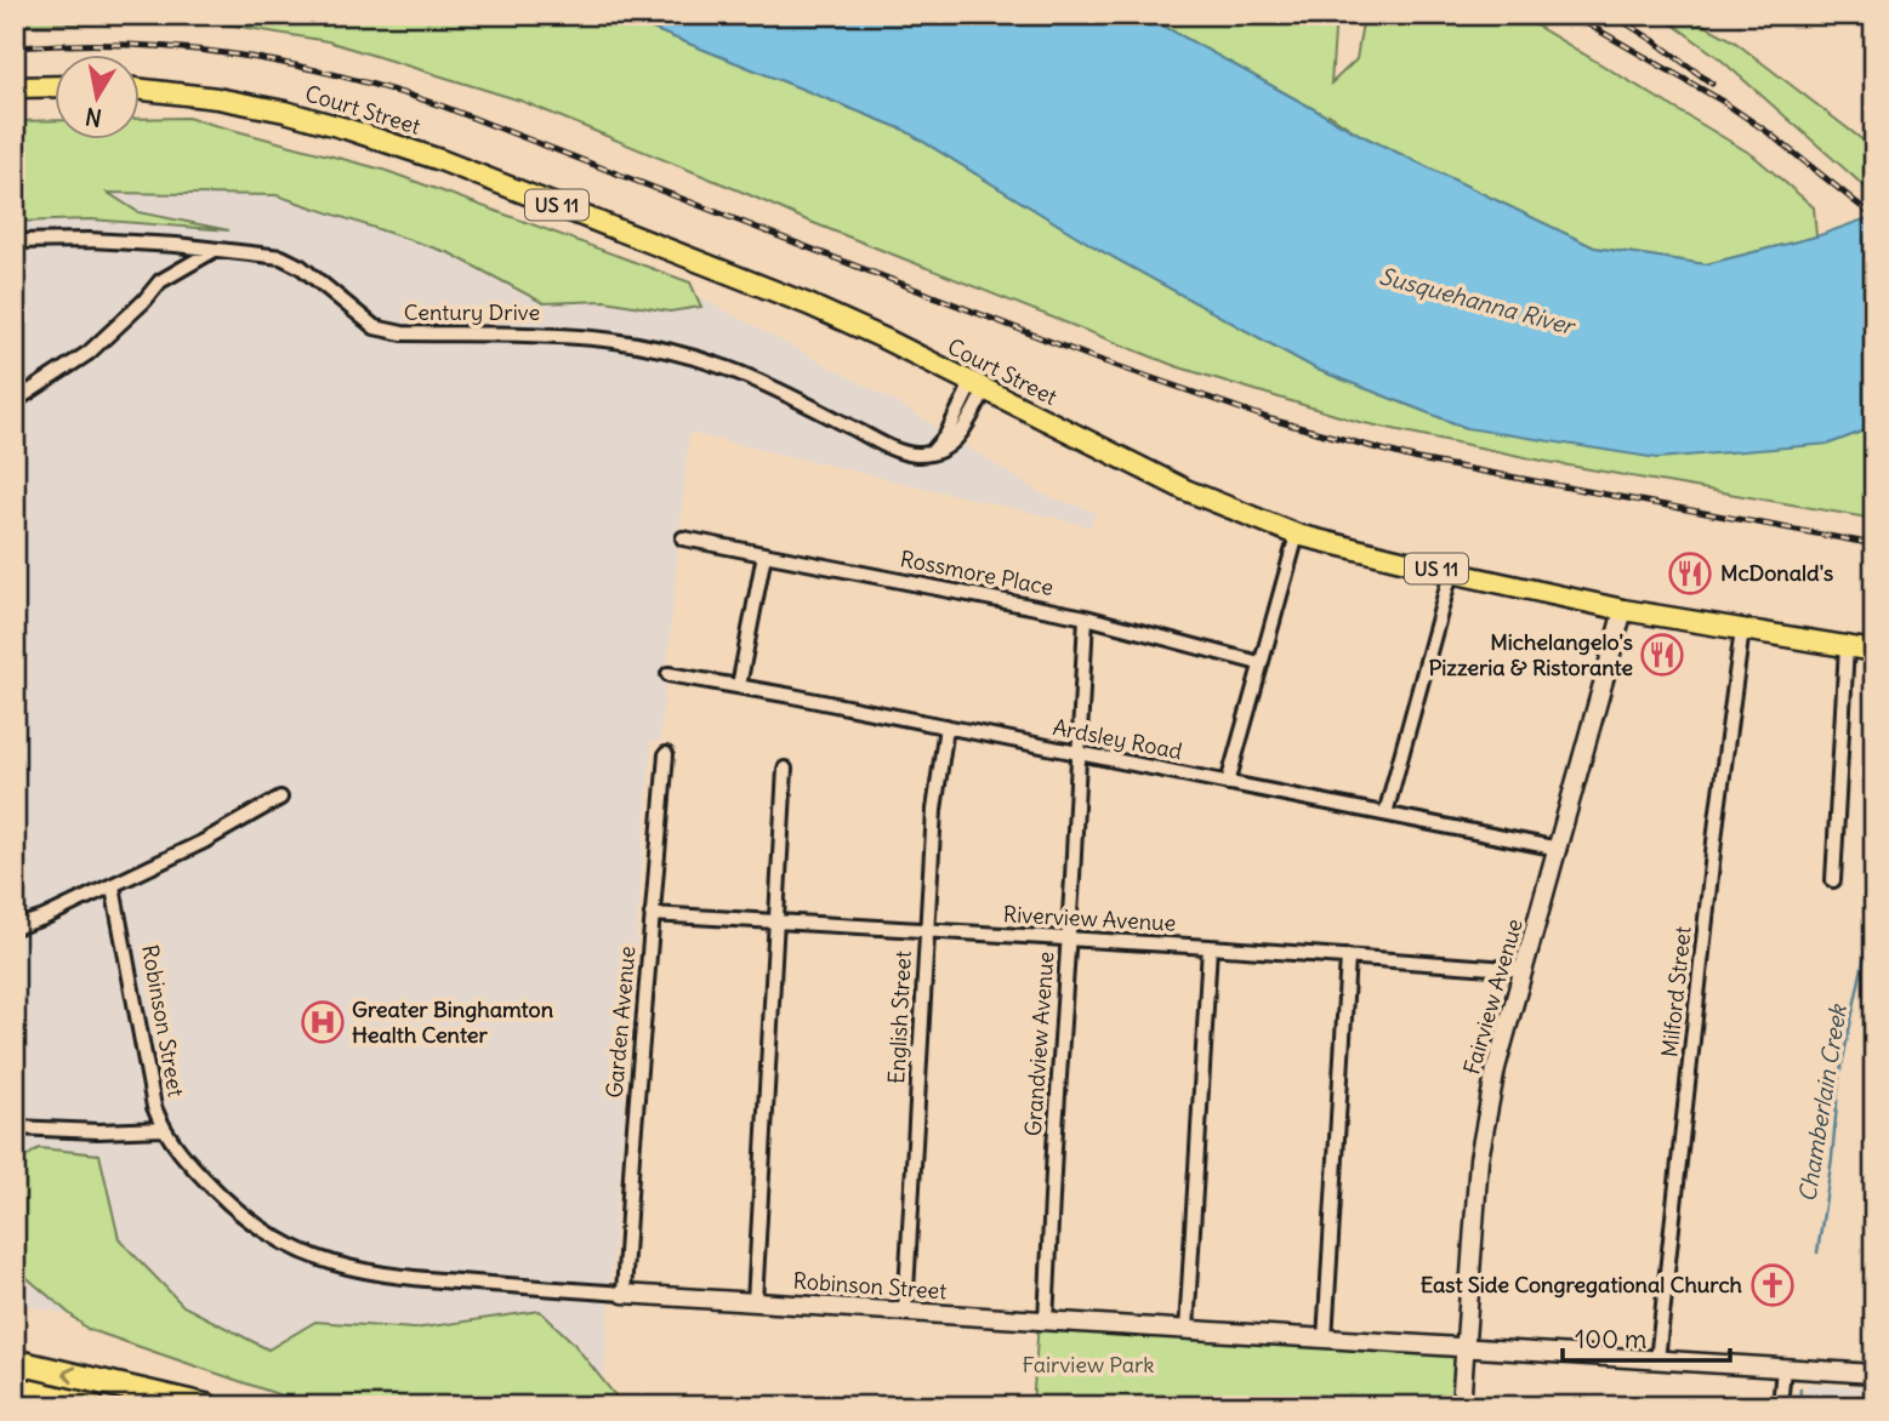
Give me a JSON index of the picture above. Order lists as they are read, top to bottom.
{
  "streets": {
    "main road": ["Court Street", "US 11"],
    "street": [
      "Century Drive",
      "Rossmore Place",
      "Ardsley Road",
      "Riverview Avenue",
      "Milford Street",
      "Fairview Avenue",
      "English Street",
      "Robinson Street",
      "Garden Avenue",
      "Grandview Avenue"
    ]
  },
  "crossings": [
    ["Court Street", "Century Drive"],
    ["Court Street", "Milford Street"],
    ["Court Street", "Fairview Avenue"],
    ["Rossmore Place", "Grandview Avenue"],
    ["Ardsley Road", "Fairview Avenue"],
    ["Ardsley Road", "English Street"],
    ["Ardsley Road", "Grandview Avenue"],
    ["Riverview Avenue", "Fairview Avenue"],
    ["Riverview Avenue", "English Street"],
    ["Riverview Avenue", "Garden Avenue"],
    ["Riverview Avenue", "Grandview Avenue"],
    ["Milford Street", "Robinson Street"],
    ["Fairview Avenue", "Robinson Street"],
    ["English Street", "Robinson Street"],
    ["Robinson Street", "Garden Avenue"],
    ["Robinson Street", "Grandview Avenue"]
  ],
  "water": ["Susquehanna River", "Chamberlain Creek"],
  "parks": ["Fairview Park"],
  "places": {
    "restaurant": ["McDonald's", "Michelangelo's Pizzeria & Ristorante"],
    "hospital": ["Greater Binghamton Health Center"],
    "church": ["East Side Congregational Church"]
  },
  "scale_bar": "100 m",
  "north": "bottom"
}
